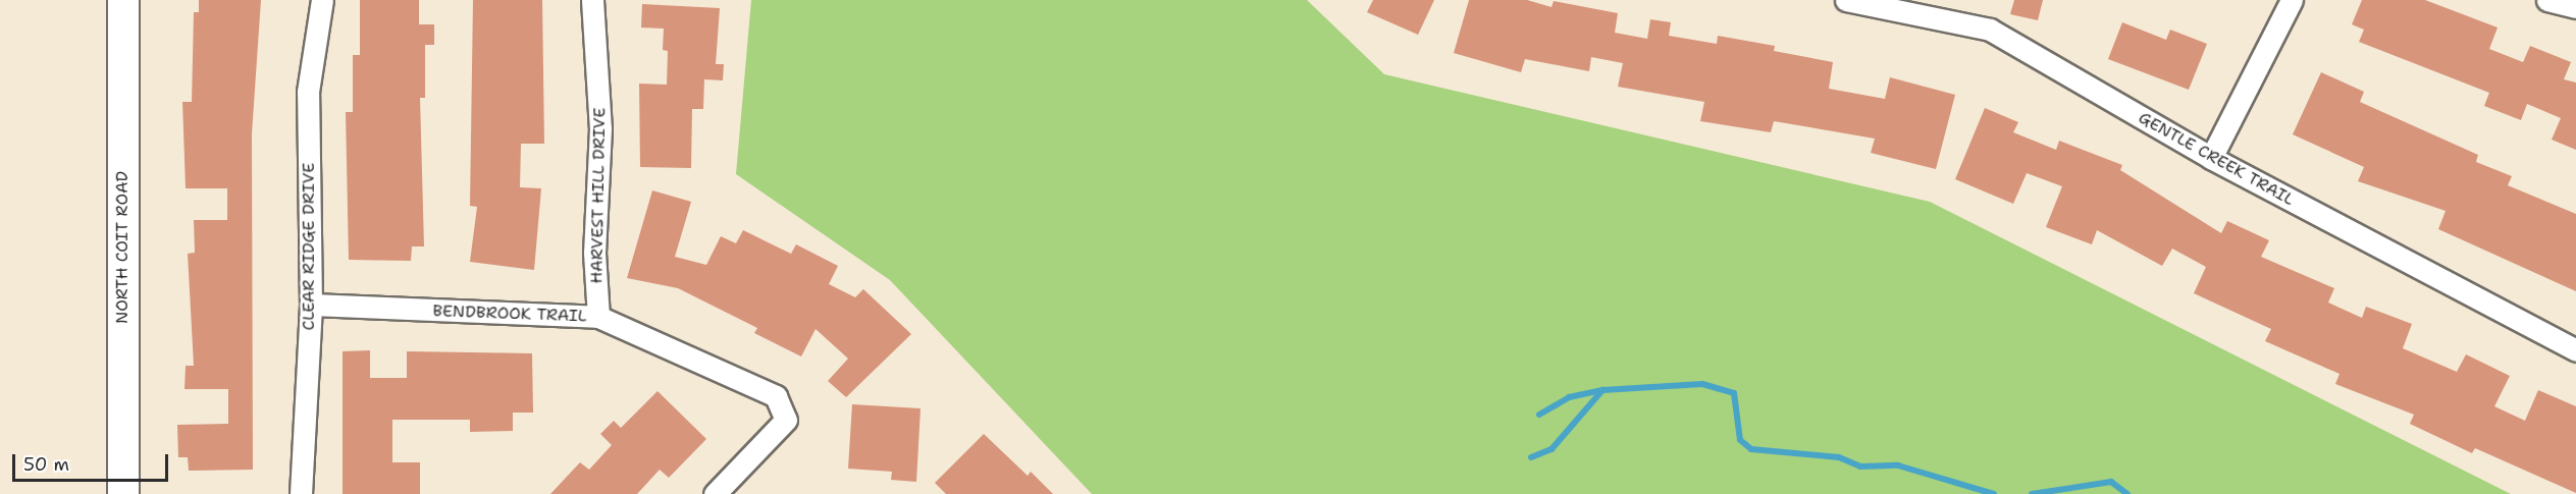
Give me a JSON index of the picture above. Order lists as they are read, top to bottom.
{
  "streets": {
    "street": [
      "GENTLE CREEK TRAIL",
      "HARVEST HILL DRIVE",
      "CLEAR RIDGE DRIVE",
      "NORTH COIT ROAD",
      "BENDBROOK TRAIL"
    ]
  },
  "crossings": [
    ["HARVEST HILL DRIVE", "BENDBROOK TRAIL"],
    ["CLEAR RIDGE DRIVE", "BENDBROOK TRAIL"]
  ],
  "scale_bar": "50 m"
}
